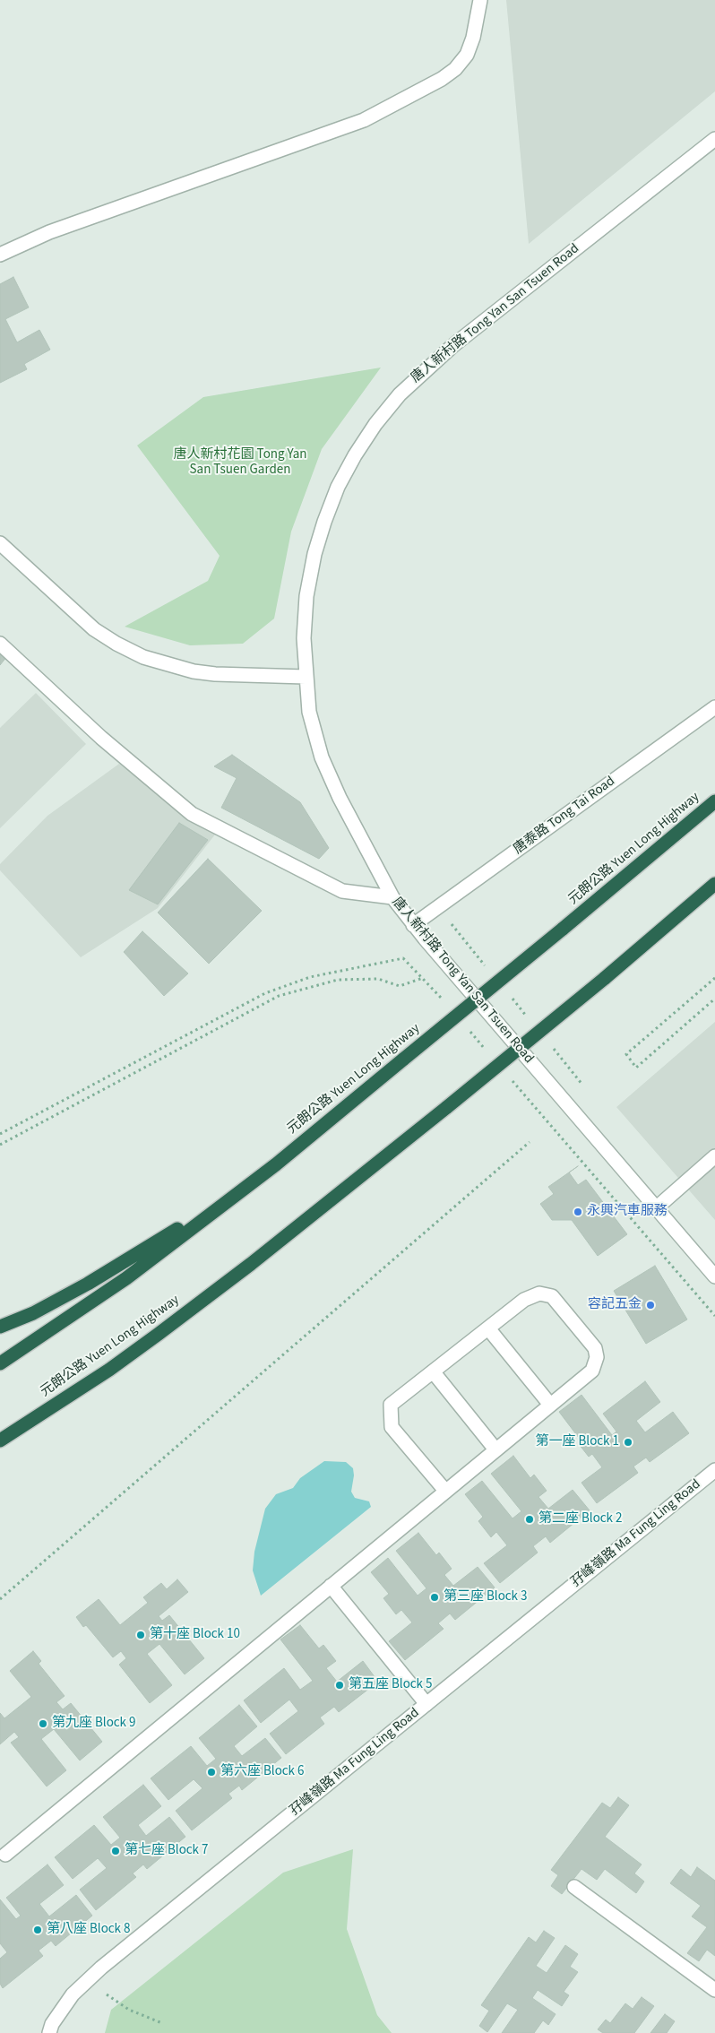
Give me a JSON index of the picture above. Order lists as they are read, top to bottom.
{
  "streets": {
    "highway": ["元朗公路 Yuen Long Highway"],
    "street": ["唐人新村路 Tong Yan San Tsuen Road", "唐泰路 Tong Tai Road", "孖峰嶺路 Ma Fung Ling Road"]
  },
  "crossings": [
    ["唐人新村路 Tong Yan San Tsuen Road", "唐泰路 Tong Tai Road"]
  ],
  "parks": ["唐人新村花園 Tong Yan San Tsuen Garden"],
  "places": [
    "永興汽車服務",
    "容記五金",
    "第一座 Block 1",
    "第二座 Block 2",
    "第三座 Block 3",
    "第十座 Block 10",
    "第五座 Block 5",
    "第九座 Block 9",
    "第六座 Block 6",
    "第七座 Block 7",
    "第八座 Block 8"
  ]
}
